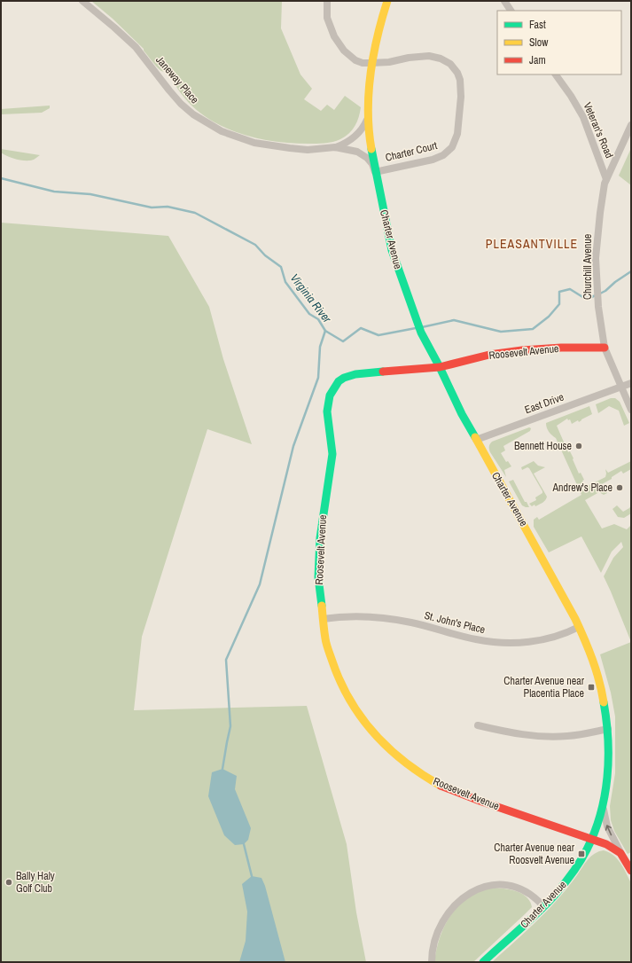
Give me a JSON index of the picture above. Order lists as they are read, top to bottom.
{
  "streets": {
    "street": [
      "Janeway Place",
      "Veteran's Road",
      "Charter Court",
      "Charter Avenue",
      "Churchill Avenue",
      "Roosevelt Avenue",
      "East Drive",
      "St. John's Place"
    ]
  },
  "crossings": [
    ["Janeway Place", "Charter Court"],
    ["Janeway Place", "Charter Avenue"],
    ["Veteran's Road", "Churchill Avenue"],
    ["Charter Court", "Charter Avenue"],
    ["Charter Avenue", "Roosevelt Avenue"],
    ["Charter Avenue", "East Drive"],
    ["Charter Avenue", "St. John's Place"],
    ["Churchill Avenue", "Roosevelt Avenue"],
    ["Churchill Avenue", "East Drive"],
    ["Roosevelt Avenue", "St. John's Place"]
  ],
  "districts": ["PLEASANTVILLE"],
  "water": ["Virginia River"],
  "places": {
    "other": ["Bennett House", "Andrew's Place", "Bally Haly Golf Club"],
    "transit": ["Charter Avenue near Placentia Place", "Charter Avenue near Roosvelt Avenue"]
  },
  "legend": ["Fast", "Slow", "Jam"]
}
